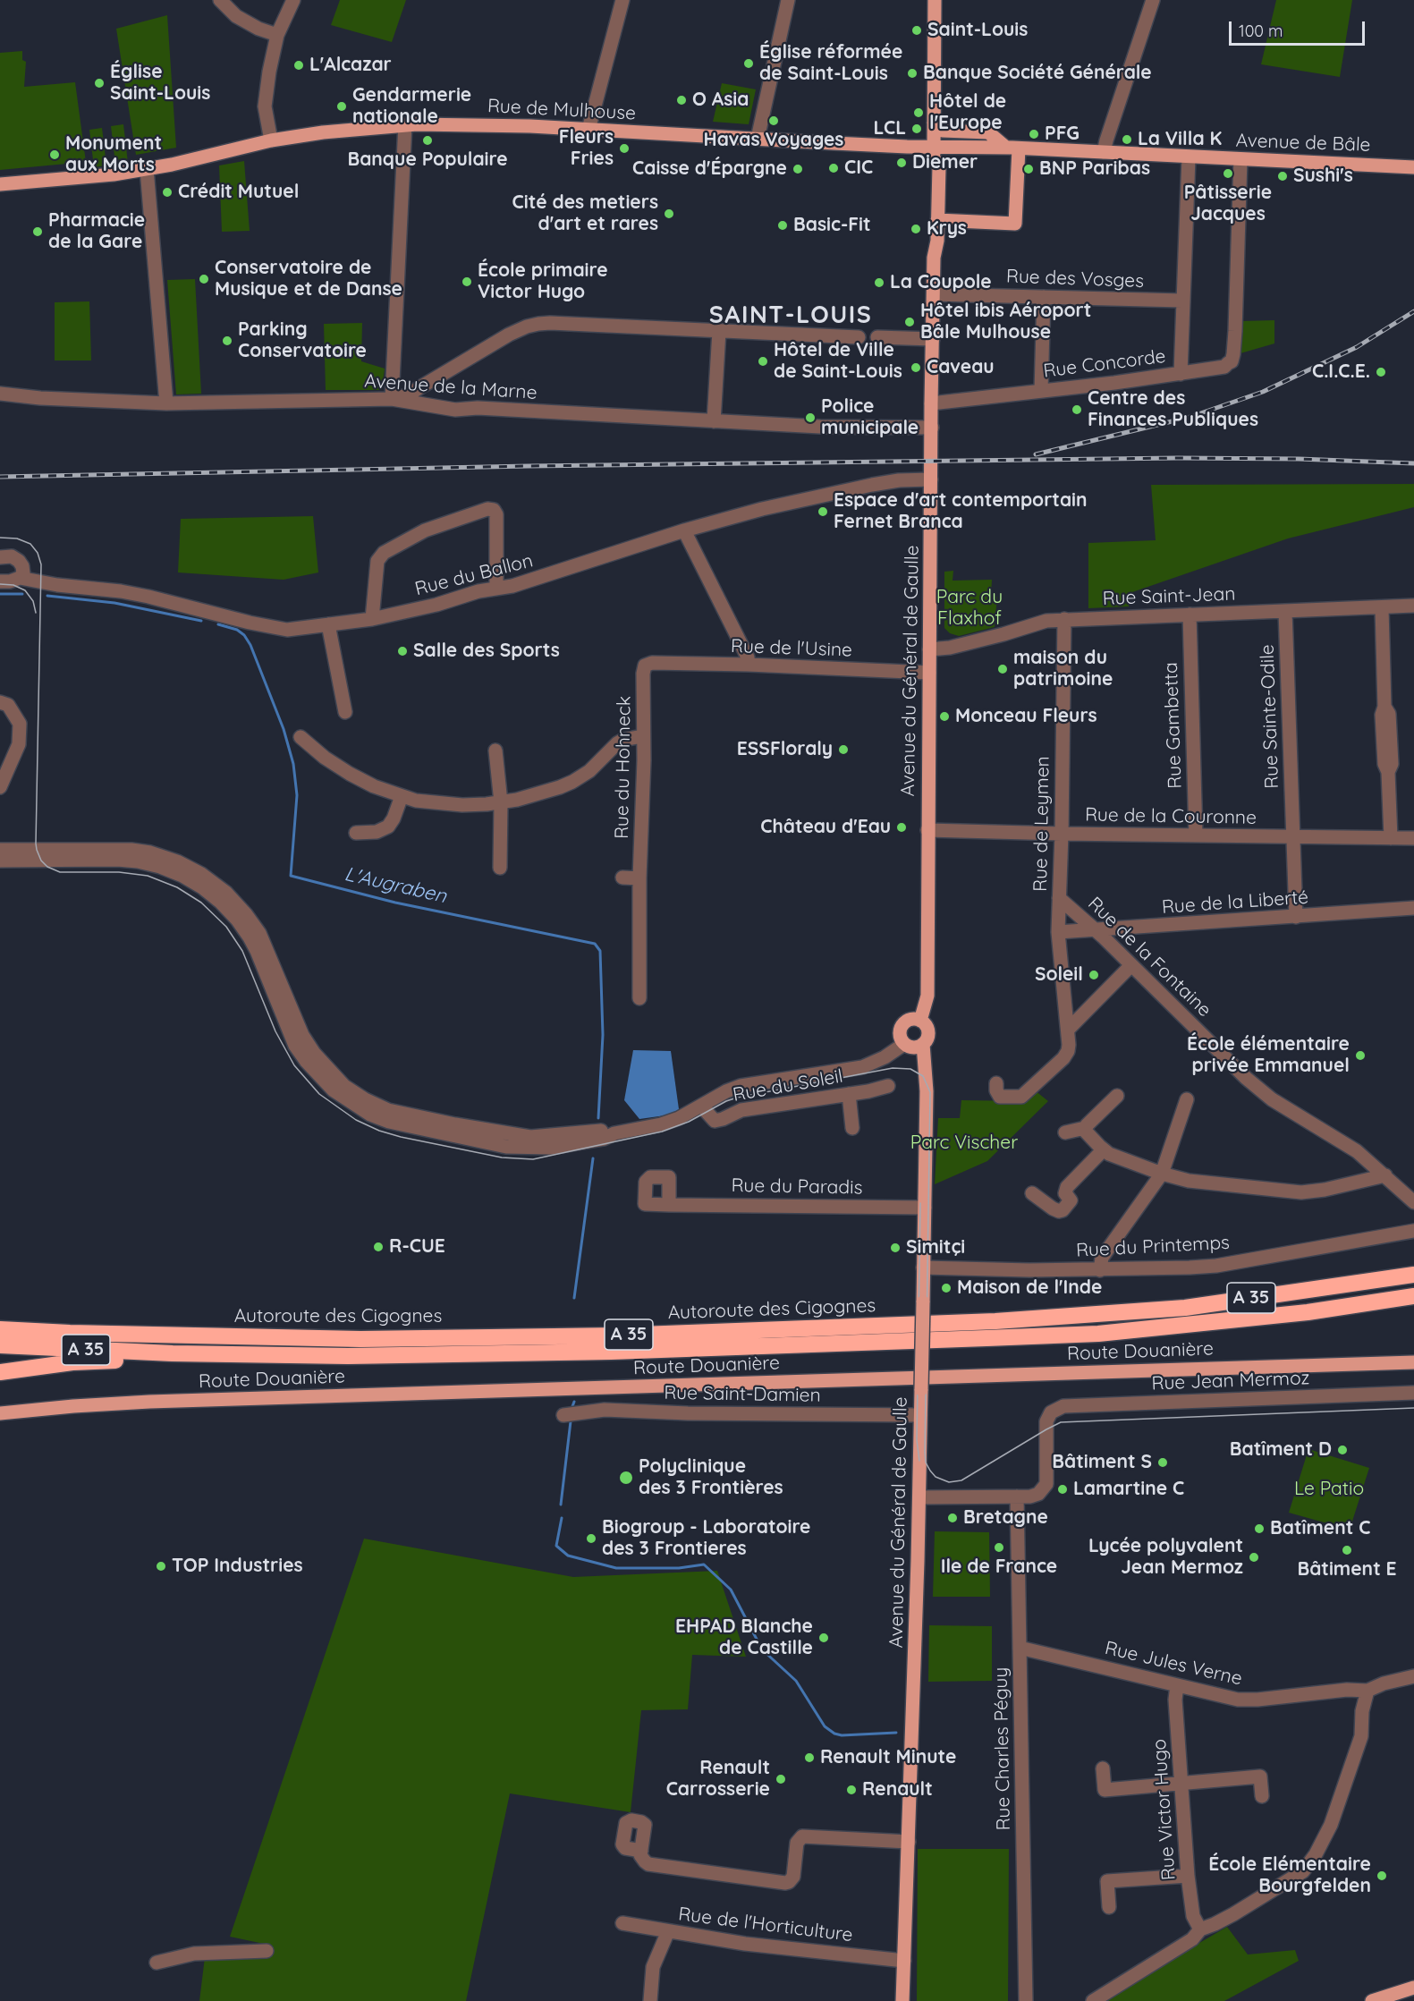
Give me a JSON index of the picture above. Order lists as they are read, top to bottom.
{
  "streets": {
    "highway": ["A 35", "Autoroute des Cigognes"],
    "main road": [
      "Rue de Mulhouse",
      "Avenue de Bâle",
      "Avenue du Général de Gaulle",
      "Route Douanière"
    ],
    "street": [
      "Rue des Vosges",
      "Rue Concorde",
      "Avenue de la Marne",
      "Rue du Ballon",
      "Rue Saint-Jean",
      "Rue de l'Usine",
      "Rue Sainte-Odile",
      "Rue Gambetta",
      "Rue du Hohneck",
      "Rue de la Couronne",
      "Rue de Leymen",
      "Rue de la Liberté",
      "Rue de la Fontaine",
      "Rue du Soleil",
      "Rue du Paradis",
      "Rue du Printemps",
      "Rue Jean Mermoz",
      "Rue Saint-Damien",
      "Rue Jules Verne",
      "Rue Charles Péguy",
      "Rue Victor Hugo",
      "Rue de l'Horticulture"
    ]
  },
  "crossings": [
    ["Rue de Mulhouse", "Avenue de Bâle"],
    ["Rue de Mulhouse", "Avenue du Général de Gaulle"],
    ["Avenue de Bâle", "Rue Concorde"],
    ["Avenue de Bâle", "Avenue du Général de Gaulle"],
    ["Rue des Vosges", "Avenue du Général de Gaulle"],
    ["Rue Concorde", "Avenue du Général de Gaulle"],
    ["Avenue de la Marne", "Avenue du Général de Gaulle"],
    ["Rue du Ballon", "Avenue du Général de Gaulle"],
    ["Rue Saint-Jean", "Avenue du Général de Gaulle"],
    ["Rue Saint-Jean", "Rue Sainte-Odile"],
    ["Rue Saint-Jean", "Rue Gambetta"],
    ["Rue Saint-Jean", "Rue de Leymen"],
    ["Rue de l'Usine", "Avenue du Général de Gaulle"],
    ["Rue de l'Usine", "Rue du Hohneck"],
    ["Avenue du Général de Gaulle", "Rue de la Couronne"],
    ["Avenue du Général de Gaulle", "Rue du Paradis"],
    ["Avenue du Général de Gaulle", "Rue du Printemps"],
    ["Avenue du Général de Gaulle", "Rue Saint-Damien"],
    ["Avenue du Général de Gaulle", "Rue de l'Horticulture"],
    ["Rue Sainte-Odile", "Rue de la Couronne"],
    ["Rue Sainte-Odile", "Rue de la Liberté"],
    ["Rue Gambetta", "Rue de la Couronne"],
    ["Rue de la Couronne", "Rue de Leymen"],
    ["Rue de Leymen", "Rue de la Liberté"],
    ["Rue de Leymen", "Rue de la Fontaine"],
    ["Rue de la Liberté", "Rue de la Fontaine"],
    ["Rue Jean Mermoz", "Rue Charles Péguy"],
    ["Rue Jules Verne", "Rue Charles Péguy"],
    ["Rue Jules Verne", "Rue Victor Hugo"]
  ],
  "districts": ["SAINT-LOUIS"],
  "water": ["L'Augraben"],
  "parks": ["Parc du Flaxhof", "Parc Vischer", "Le Patio"],
  "places": [
    "Saint-Louis",
    "Église réformée de Saint-Louis",
    "L'Alcazar",
    "Banque Société Générale",
    "Église Saint-Louis",
    "O Asia",
    "Gendarmerie nationale",
    "Hôtel de l'Europe",
    "Havas Voyages",
    "LCL",
    "PFG",
    "La Villa K",
    "Banque Populaire",
    "Fleurs Fries",
    "Monument aux Morts",
    "Diemer",
    "CIC",
    "Caisse d'Épargne",
    "BNP Paribas",
    "Pâtisserie Jacques",
    "Sushi's",
    "Crédit Mutuel",
    "Cité des metiers d'art et rares",
    "Basic-Fit",
    "Krys",
    "Pharmacie de la Gare",
    "Conservatoire de Musique et de Danse",
    "École primaire Victor Hugo",
    "La Coupole",
    "Hôtel ibis Aéroport Bâle Mulhouse",
    "Parking Conservatoire",
    "Hôtel de Ville de Saint-Louis",
    "Caveau",
    "C.I.C.E.",
    "Centre des Finances Publiques",
    "Police municipale",
    "Espace d'art contemportain Fernet Branca",
    "Salle des Sports",
    "maison du patrimoine",
    "Monceau Fleurs",
    "ESSFloraly",
    "Château d'Eau",
    "Soleil",
    "École élémentaire privée Emmanuel",
    "R-CUE",
    "Simitçi",
    "Maison de l'Inde",
    "Batîment D",
    "Bâtiment S",
    "Polyclinique des 3 Frontières",
    "Lamartine C",
    "Bretagne",
    "Batîment C",
    "Biogroup - Laboratoire des 3 Frontieres",
    "Ile de France",
    "Bâtiment E",
    "Lycée polyvalent Jean Mermoz",
    "TOP Industries",
    "EHPAD Blanche de Castille",
    "Renault Minute",
    "Renault Carrosserie",
    "Renault",
    "École Elémentaire Bourgfelden"
  ],
  "scale_bar": "100 m"
}
